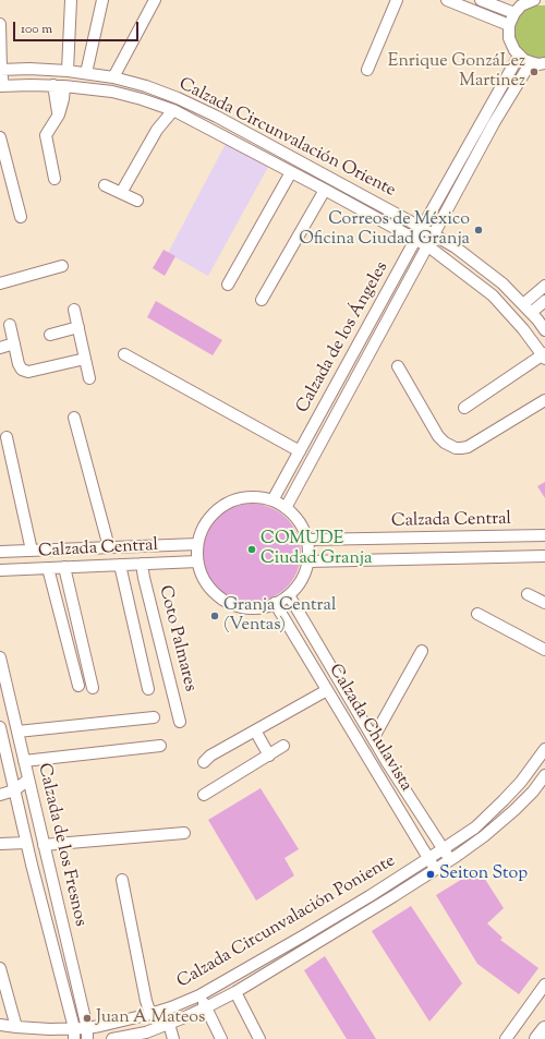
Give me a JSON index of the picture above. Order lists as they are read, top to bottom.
{
  "streets": {
    "street": [
      "Calzada Circunvalación Oriente",
      "Calzada de los Ángeles",
      "Calzada Central",
      "Coto Palmares",
      "Calzada Chulavista",
      "Calzada de los Fresnos",
      "Calzada Circunvalación Poniente"
    ]
  },
  "crossings": [
    ["Calzada Circunvalación Oriente", "Calzada de los Ángeles"],
    ["Calzada de los Ángeles", "Calzada Central"],
    ["Calzada de los Ángeles", "Calzada Chulavista"],
    ["Calzada Central", "Coto Palmares"],
    ["Calzada Central", "Calzada Chulavista"],
    ["Calzada Chulavista", "Calzada Circunvalación Poniente"],
    ["Calzada de los Fresnos", "Calzada Circunvalación Poniente"]
  ],
  "places": [
    "Enrique GonzáLez Martinez",
    "Correos de México Oficina Ciudad Granja",
    "COMUDE Ciudad Granja",
    "Granja Central (Ventas)",
    "Seiton Stop",
    "Juan A Mateos"
  ],
  "scale_bar": "100 m"
}
